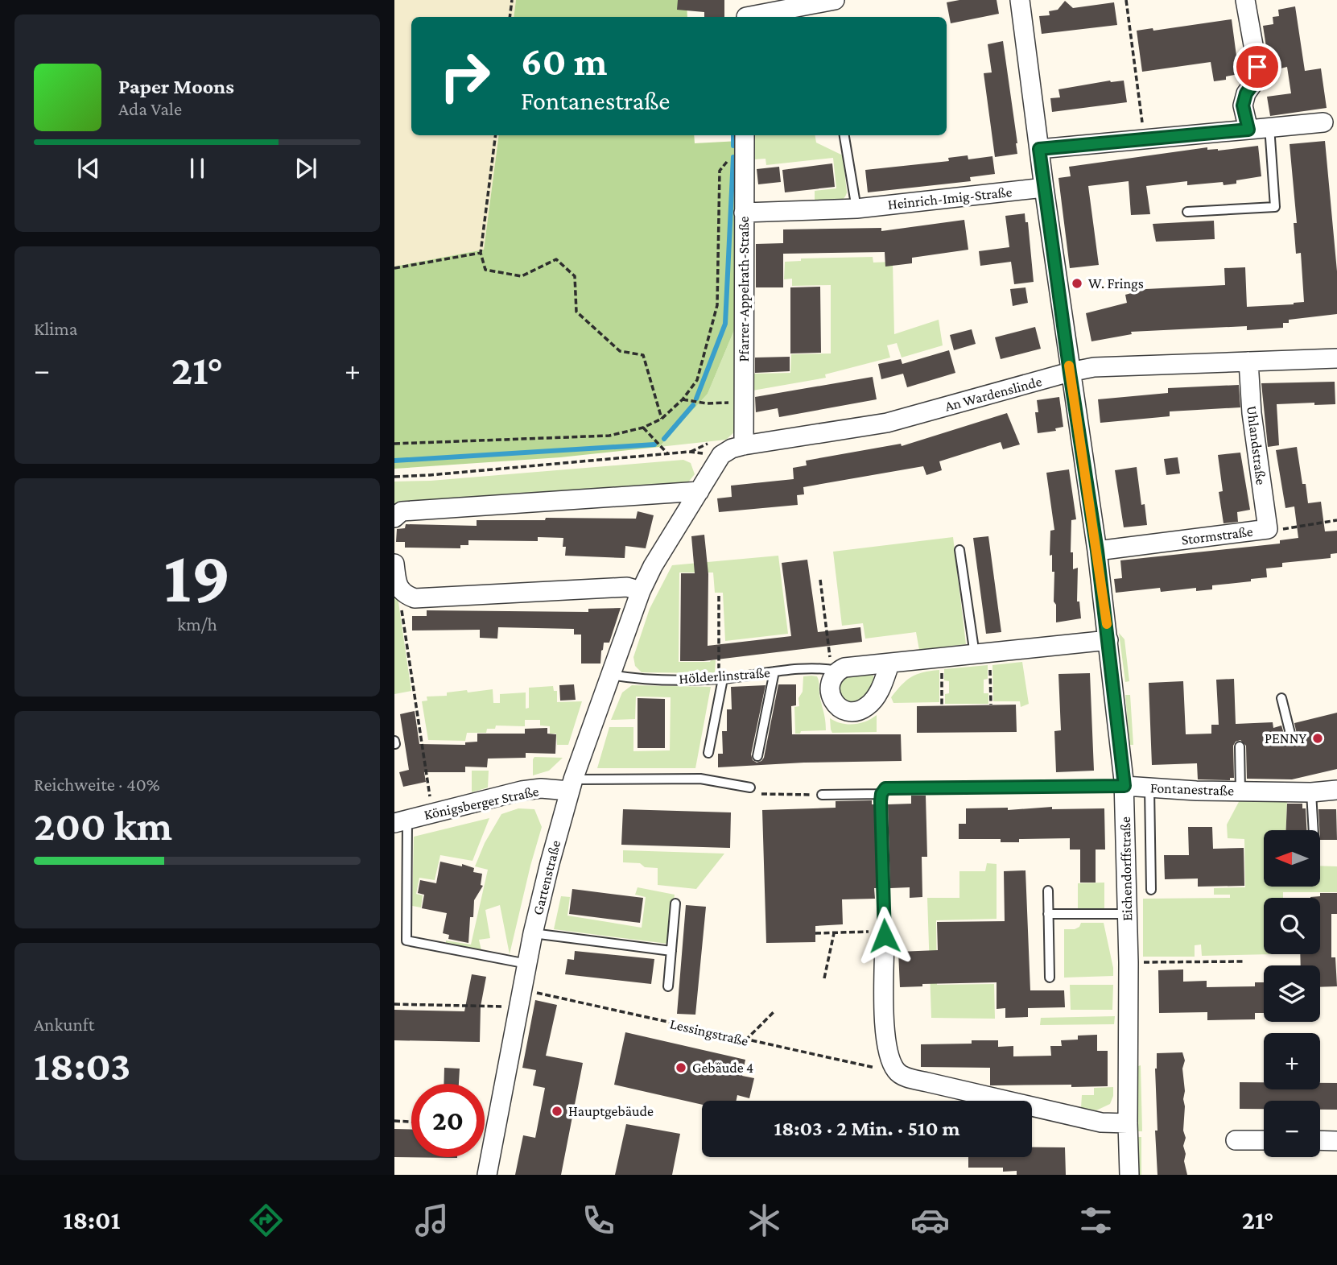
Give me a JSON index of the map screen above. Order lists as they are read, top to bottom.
{
  "streets": {
    "street": [
      "Heinrich-Imig-Straße",
      "Pfarrer-Appelrath-Straße",
      "An Wardenslinde",
      "Uhlandstraße",
      "Stormstraße",
      "Hölderlinstraße",
      "Fontanestraße",
      "Königsberger Straße",
      "Eichendorffstraße",
      "Gartenstraße"
    ],
    "path": ["Lessingstraße"]
  },
  "crossings": [
    ["Heinrich-Imig-Straße", "Pfarrer-Appelrath-Straße"],
    ["Heinrich-Imig-Straße", "Eichendorffstraße"],
    ["Pfarrer-Appelrath-Straße", "An Wardenslinde"],
    ["An Wardenslinde", "Uhlandstraße"],
    ["An Wardenslinde", "Eichendorffstraße"],
    ["An Wardenslinde", "Gartenstraße"],
    ["Uhlandstraße", "Stormstraße"],
    ["Stormstraße", "Eichendorffstraße"],
    ["Hölderlinstraße", "Eichendorffstraße"],
    ["Hölderlinstraße", "Gartenstraße"],
    ["Fontanestraße", "Eichendorffstraße"],
    ["Königsberger Straße", "Gartenstraße"],
    ["Gartenstraße", "Lessingstraße"]
  ],
  "places": [
    "W. Frings",
    "PENNY",
    "Gebäude 4",
    "Hauptgebäude"
  ],
  "north": "left",
  "page": {
    "turn": ["60 m", "Fontanestraße"],
    "song": ["Paper Moons", "Ada Vale"],
    "tile": [
      "Klima",
      ["19", "km/h"],
      ["Reichweite · 40%", "200 km"],
      ["Ankunft", "18:03"]
    ],
    "heat": ["−", "21°", "+"],
    "map_buttons": ["+", "−"],
    "limit": "20",
    "trip": "18:03 · 2 Min. · 510 m",
    "tabs": ["18:01", "21°"]
  }
}
